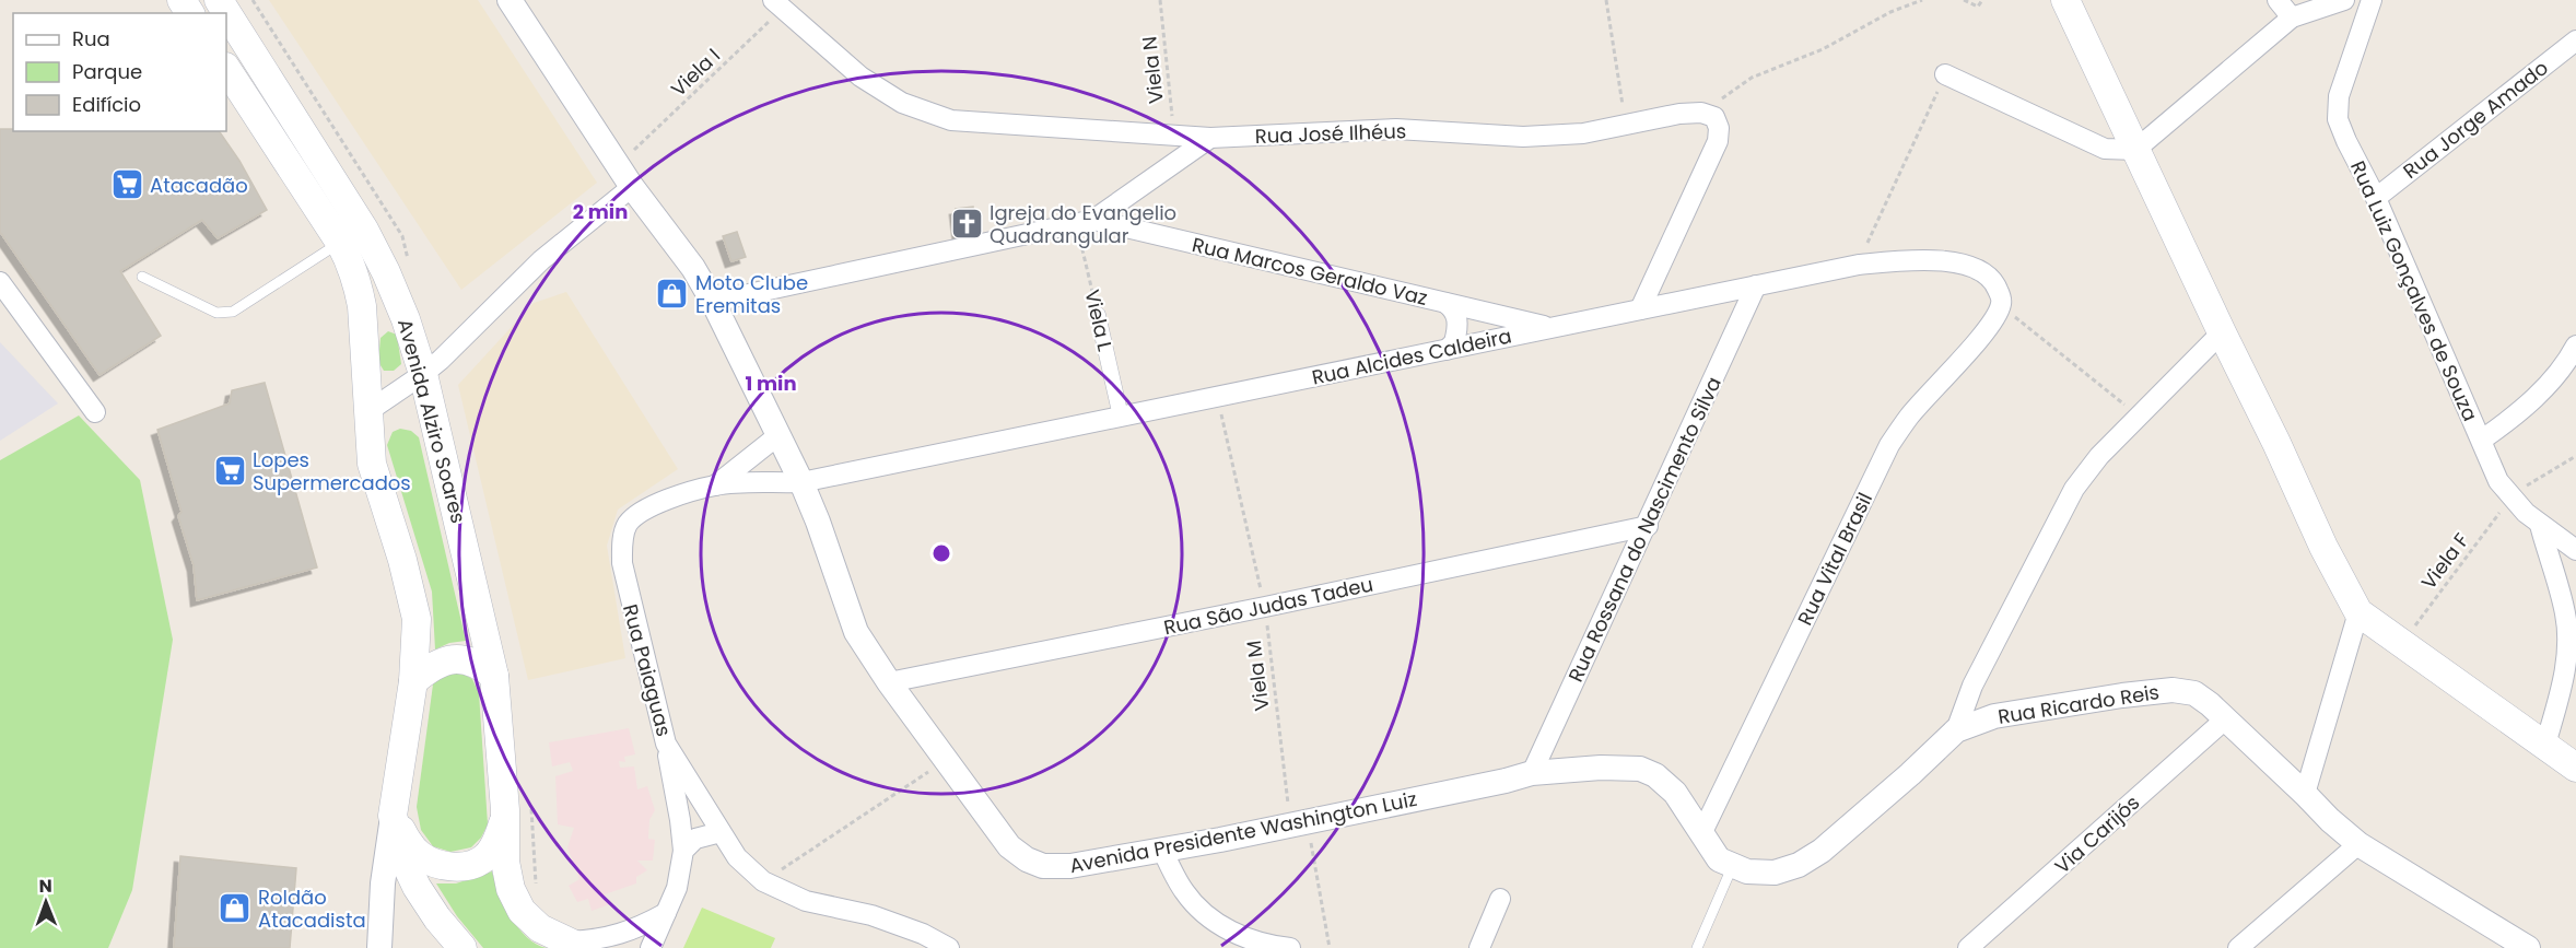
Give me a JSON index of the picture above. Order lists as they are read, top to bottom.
{
  "streets": {
    "main road": ["Avenida Alziro Soares"],
    "street": [
      "Rua Jorge Amado",
      "Rua José Ilhéus",
      "Rua Marcos Geraldo Vaz",
      "Rua Luiz Gonçalves de Souza",
      "Viela L",
      "Rua Alcides Caldeira",
      "Rua Rossana do Nascimento Silva",
      "Rua Vital Brasil",
      "Rua São Judas Tadeu",
      "Rua Paiaguas",
      "Rua Ricardo Reis",
      "Avenida Presidente Washington Luiz",
      "Via Carijós"
    ],
    "path": [
      "Viela N",
      "Viela I",
      "Viela F",
      "Viela M"
    ]
  },
  "crossings": [
    ["Viela N", "Rua José Ilhéus"],
    ["Viela I", "Rua José Ilhéus"],
    ["Viela I", "Avenida Presidente Washington Luiz"],
    ["Rua Jorge Amado", "Rua Luiz Gonçalves de Souza"],
    ["Rua Marcos Geraldo Vaz", "Viela L"],
    ["Rua Marcos Geraldo Vaz", "Rua Alcides Caldeira"],
    ["Rua Marcos Geraldo Vaz", "Avenida Presidente Washington Luiz"],
    ["Rua Luiz Gonçalves de Souza", "Viela F"],
    ["Viela L", "Rua Alcides Caldeira"],
    ["Rua Alcides Caldeira", "Rua Rossana do Nascimento Silva"],
    ["Rua Alcides Caldeira", "Rua Vital Brasil"],
    ["Rua Alcides Caldeira", "Rua Paiaguas"],
    ["Rua Alcides Caldeira", "Viela M"],
    ["Rua Alcides Caldeira", "Avenida Presidente Washington Luiz"],
    ["Rua Rossana do Nascimento Silva", "Rua São Judas Tadeu"],
    ["Rua Rossana do Nascimento Silva", "Avenida Presidente Washington Luiz"],
    ["Rua Vital Brasil", "Rua Ricardo Reis"],
    ["Rua São Judas Tadeu", "Viela M"],
    ["Rua São Judas Tadeu", "Avenida Presidente Washington Luiz"],
    ["Rua Paiaguas", "Avenida Presidente Washington Luiz"],
    ["Viela M", "Avenida Presidente Washington Luiz"],
    ["Rua Ricardo Reis", "Avenida Presidente Washington Luiz"],
    ["Rua Ricardo Reis", "Via Carijós"]
  ],
  "places": {
    "supermarket": ["Atacadão", "Lopes Supermercados"],
    "church": ["Igreja do Evangelio Quadrangular"],
    "shop": ["Moto Clube Eremitas", "Roldão Atacadista"]
  },
  "legend": ["Rua", "Parque", "Edifício"],
  "north": "top",
  "rings": ["2 min", "1 min"]
}
